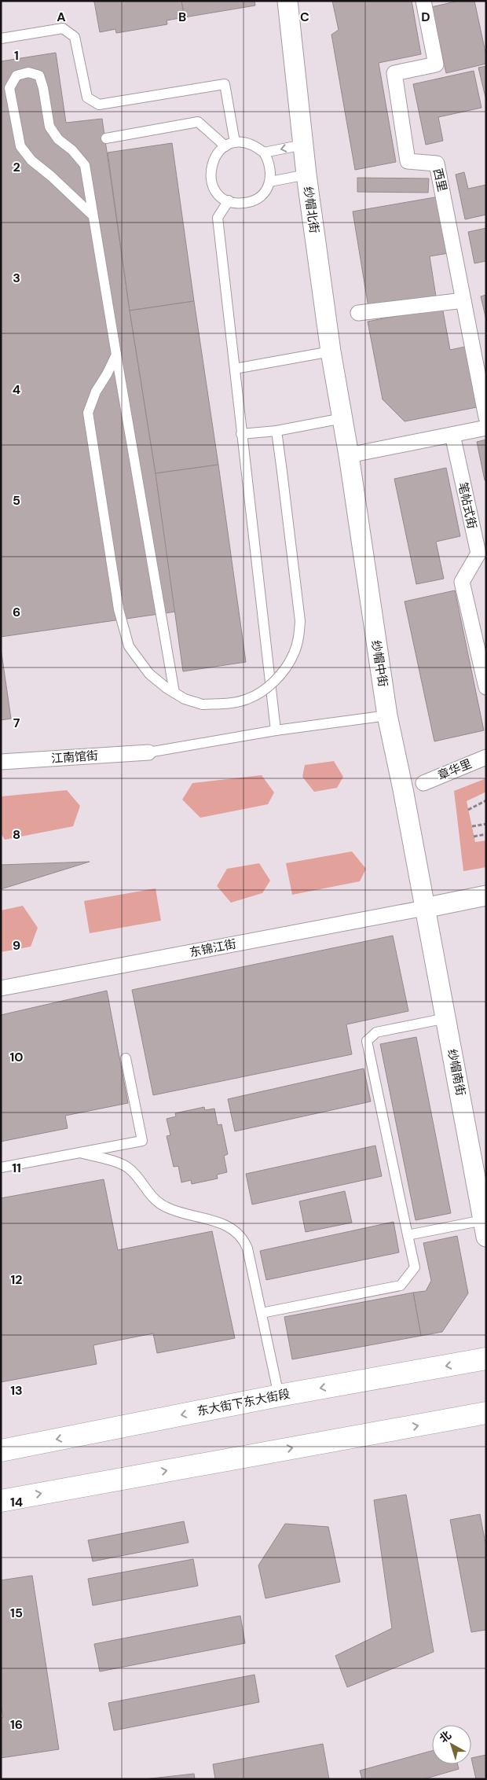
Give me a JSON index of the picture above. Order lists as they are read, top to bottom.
{
  "streets": {
    "main road": ["东大街下东大街段"],
    "street": [
      "西里",
      "纱帽北街",
      "笔帖式街",
      "纱帽中街",
      "江南馆街",
      "章华里",
      "东锦江街",
      "纱帽南街"
    ]
  },
  "crossings": [
    ["纱帽北街", "纱帽中街"],
    ["纱帽中街", "东锦江街"],
    ["纱帽中街", "纱帽南街"],
    ["东锦江街", "纱帽南街"]
  ],
  "north": "top left",
  "grid": {
    "columns": [
      "A",
      "B",
      "C",
      "D"
    ],
    "rows": [
      "1",
      "2",
      "3",
      "4",
      "5",
      "6",
      "7",
      "8",
      "9",
      "10",
      "11",
      "12",
      "13",
      "14",
      "15",
      "16"
    ]
  }
}
